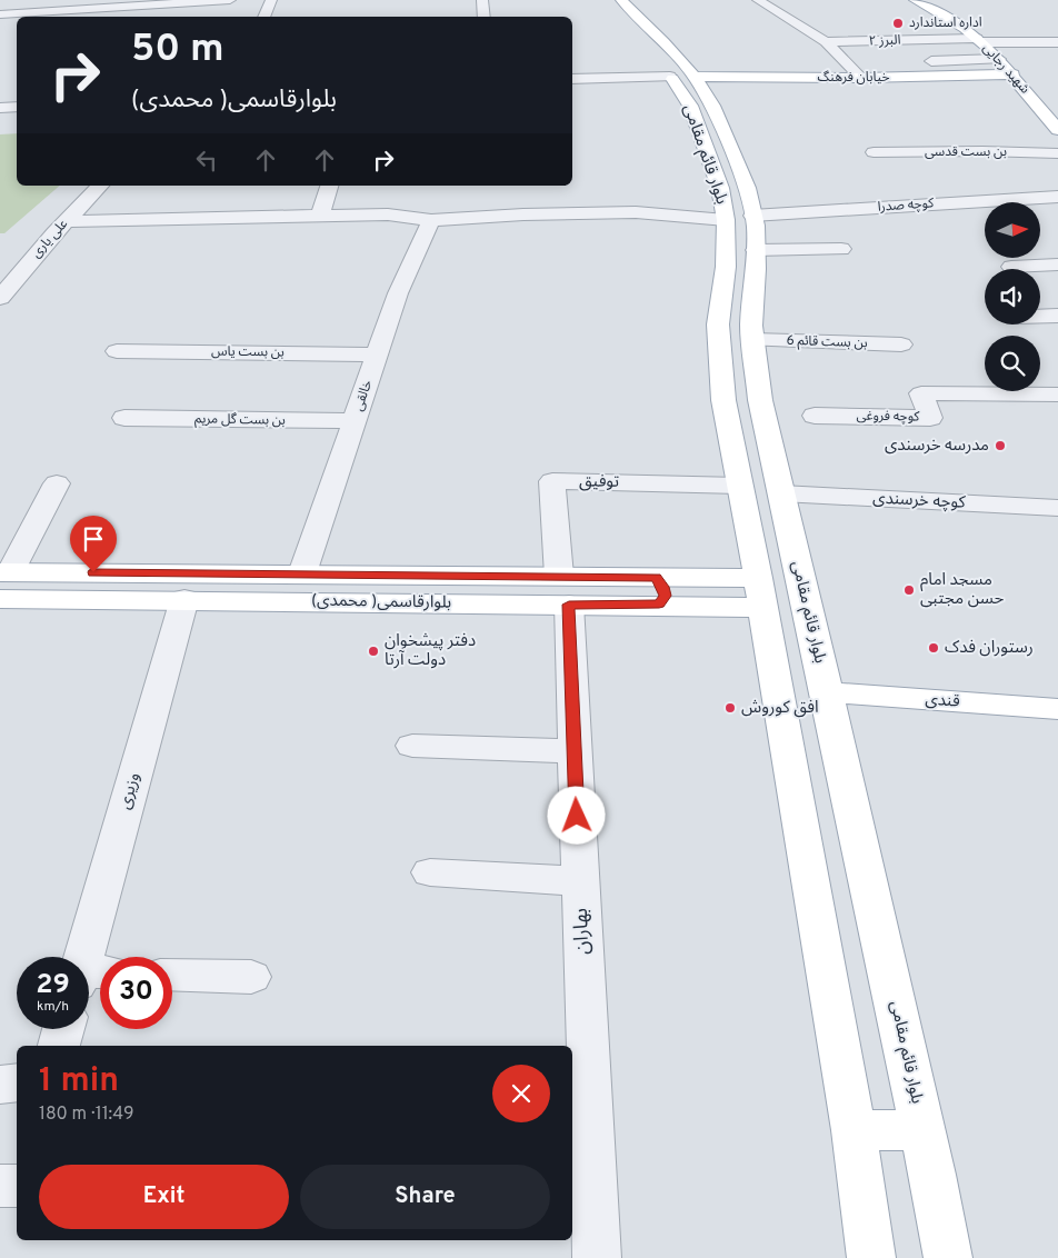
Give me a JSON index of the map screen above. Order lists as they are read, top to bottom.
{
  "streets": {
    "main road": [
      "شهید رجایی",
      "خیابان فرهنگ",
      "بلوار قائم مقامی",
      "بلوارقاسمی( محمدی)",
      "قندی"
    ],
    "street": [
      "البرز ۲",
      "بن بست قدسی",
      "کوچه صدرا",
      "علی یاری",
      "بن بست قائم 6",
      "بن بست یاس",
      "خالقی",
      "کوچه فروغی",
      "بن بست گل مریم",
      "توفیق",
      "کوچه خرسندی",
      "وزیری",
      "بهاران"
    ]
  },
  "crossings": [
    ["البرز ۲", "شهید رجایی"],
    ["شهید رجایی", "خیابان فرهنگ"],
    ["خیابان فرهنگ", "بلوار قائم مقامی"],
    ["بلوار قائم مقامی", "کوچه صدرا"],
    ["بلوار قائم مقامی", "بن بست قائم 6"],
    ["بلوار قائم مقامی", "توفیق"],
    ["بلوار قائم مقامی", "کوچه خرسندی"],
    ["بلوار قائم مقامی", "بلوارقاسمی( محمدی)"],
    ["بلوار قائم مقامی", "قندی"],
    ["بن بست یاس", "خالقی"],
    ["خالقی", "بن بست گل مریم"],
    ["توفیق", "بلوارقاسمی( محمدی)"],
    ["توفیق", "بهاران"],
    ["بلوارقاسمی( محمدی)", "وزیری"],
    ["بلوارقاسمی( محمدی)", "بهاران"]
  ],
  "places": [
    "اداره استاندارد",
    "مدرسه خرسندی",
    "مسجد امام حسن مجتبی",
    "رستوران فدک",
    "دفتر پیشخوان دولت آرتا",
    "افق کوروش"
  ],
  "north": "right",
  "page": {
    "turn": ["50 m", "بلوارقاسمی( محمدی)"],
    "speed": "29 km/h",
    "limit": "30",
    "heading": ["1 min", "180 m · 11:49"],
    "buttons": ["Exit", "Share"]
  }
}
